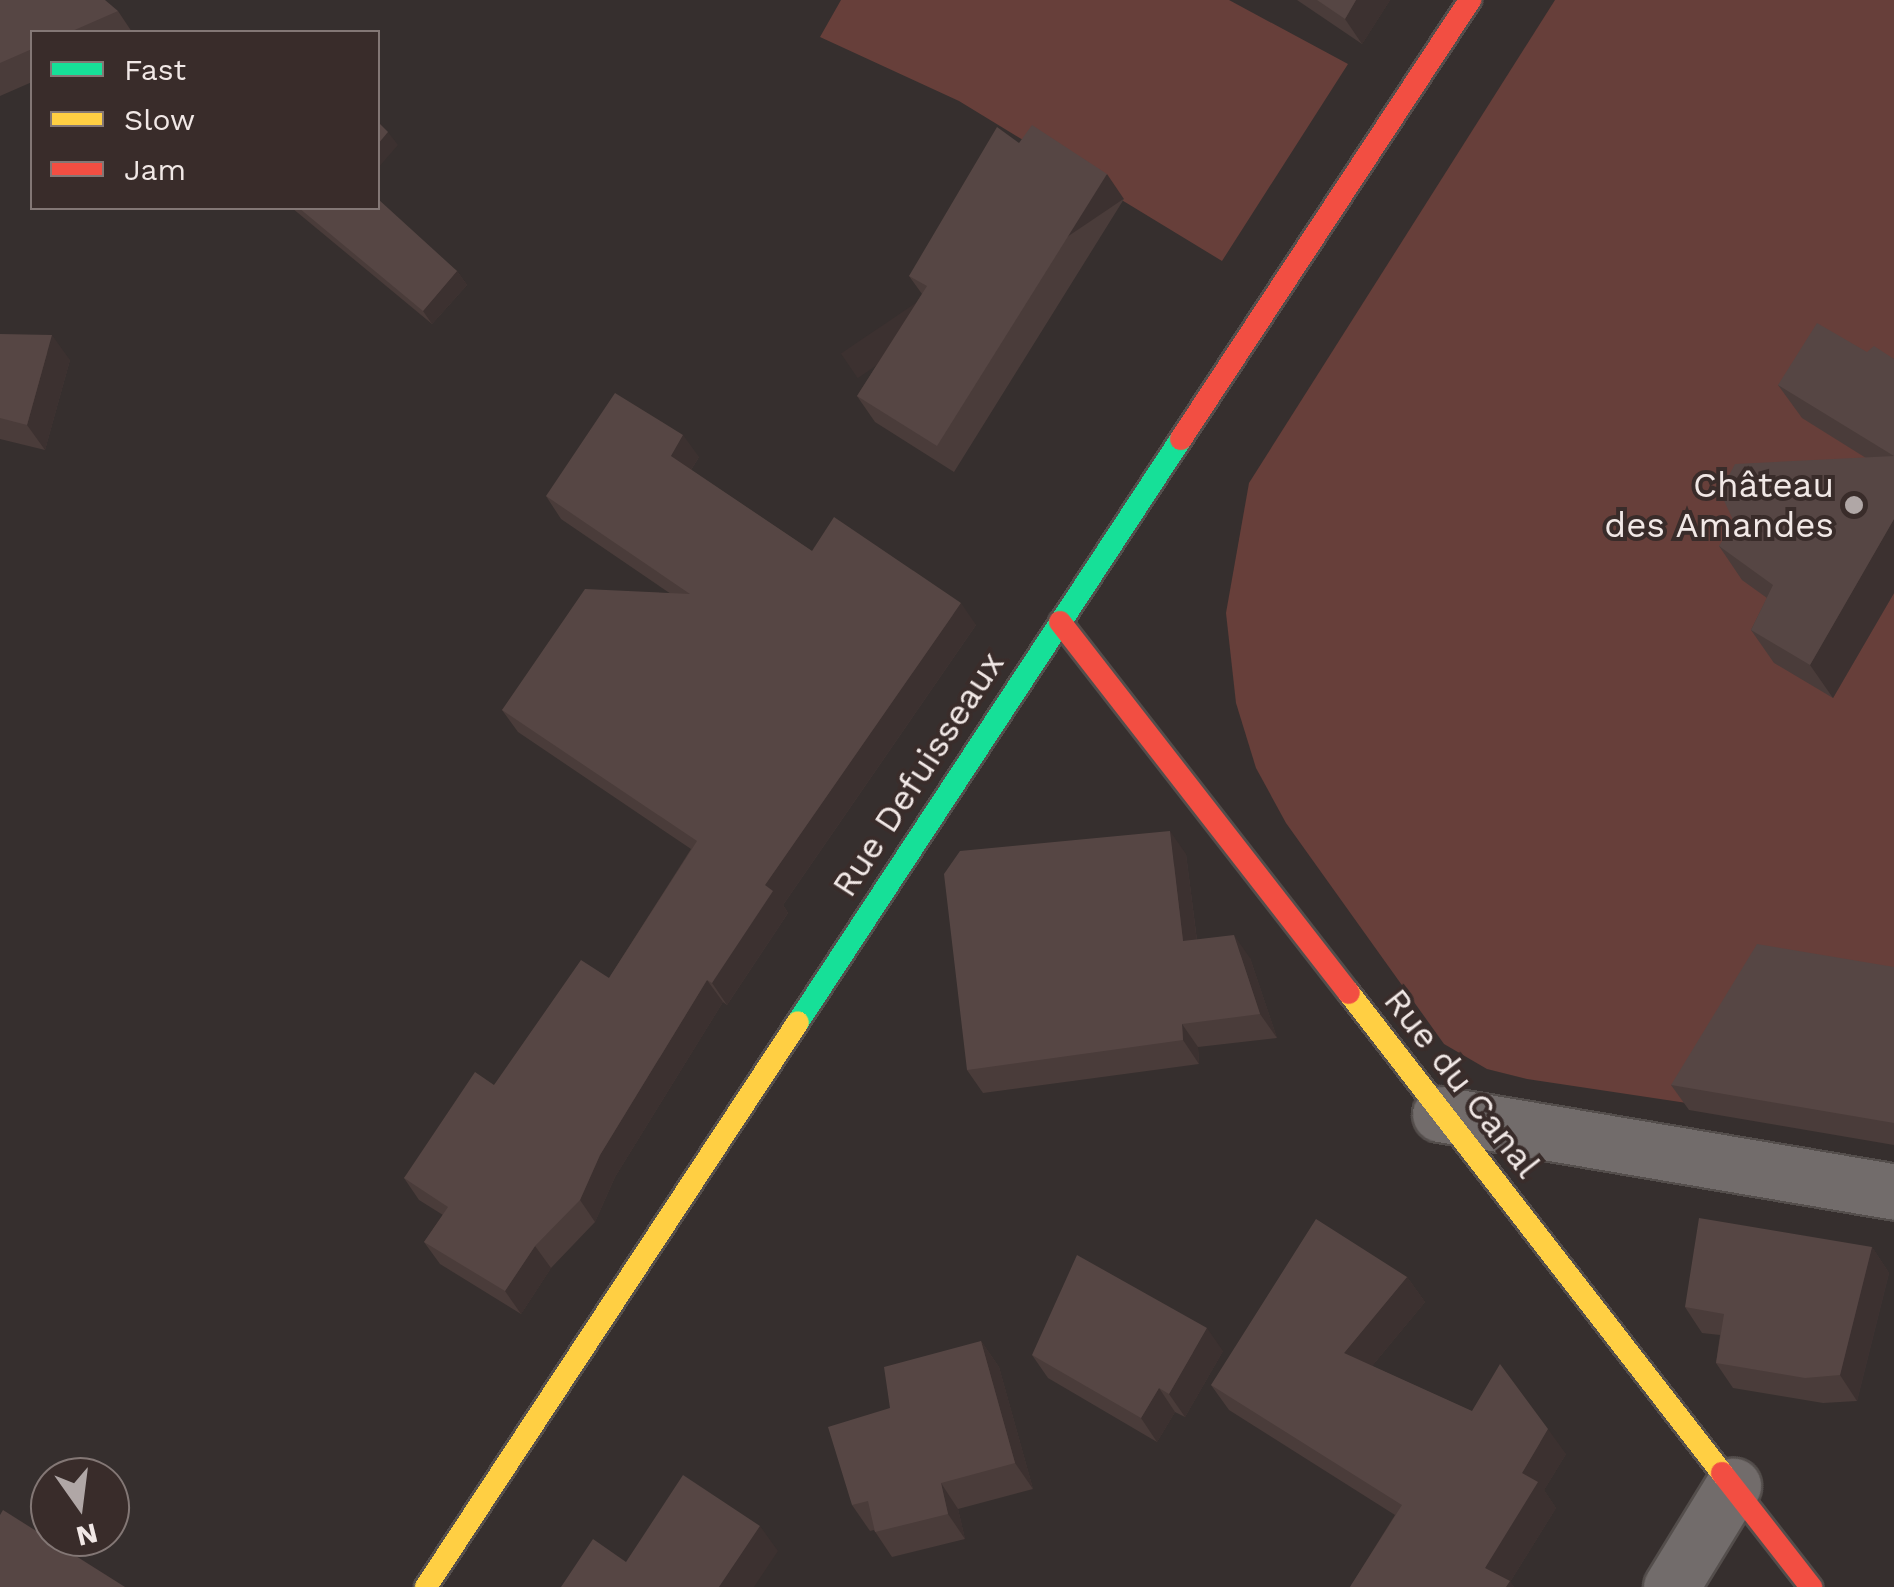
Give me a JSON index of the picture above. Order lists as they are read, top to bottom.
{
  "streets": {
    "street": ["Rue Defuisseaux", "Rue du Canal"]
  },
  "crossings": [
    ["Rue Defuisseaux", "Rue du Canal"]
  ],
  "places": ["Château des Amandes"],
  "legend": ["Fast", "Slow", "Jam"],
  "north": "bottom"
}
